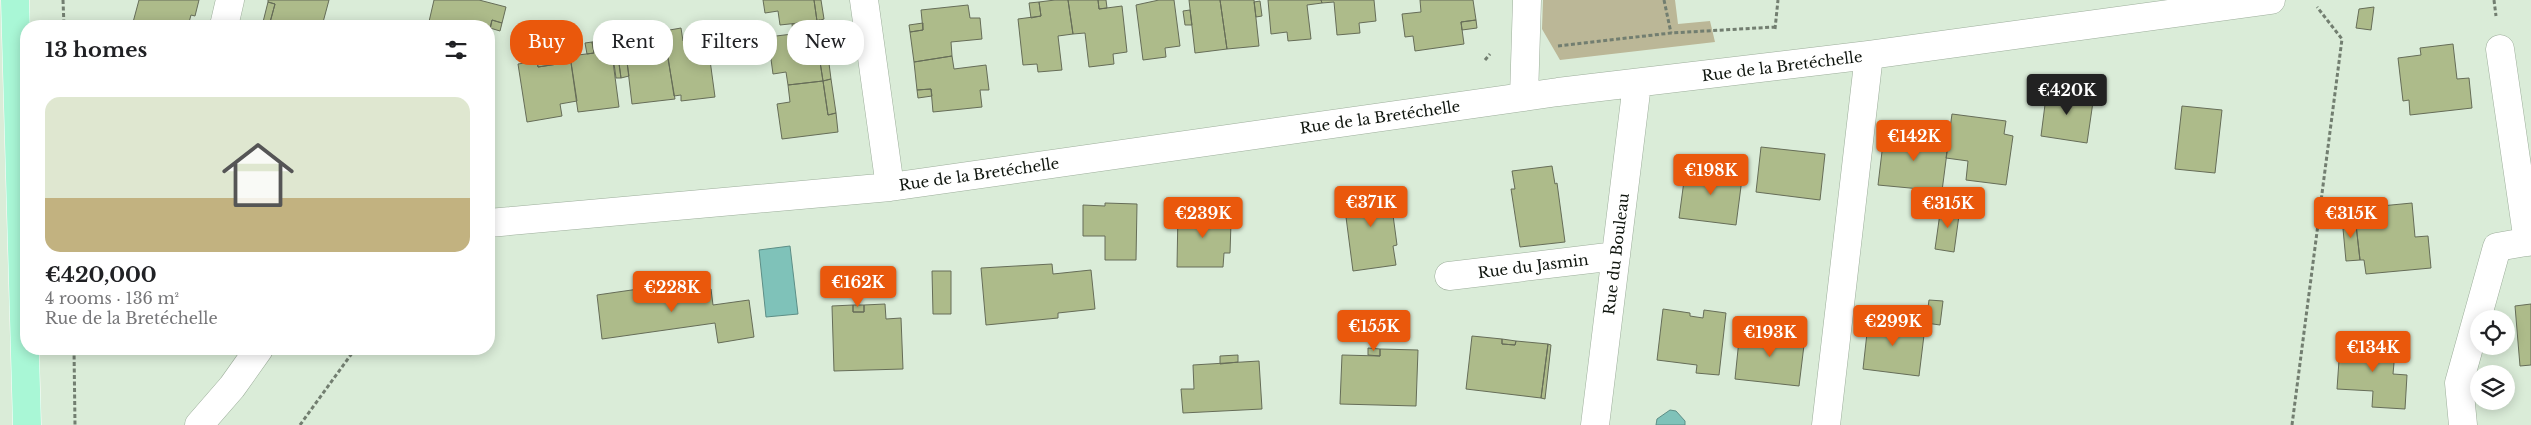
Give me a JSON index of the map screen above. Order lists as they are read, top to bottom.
{
  "streets": {
    "street": ["Rue de la Bretéchelle", "Rue du Bouleau", "Rue du Jasmin"]
  },
  "crossings": [
    ["Rue de la Bretéchelle", "Rue du Bouleau"],
    ["Rue du Bouleau", "Rue du Jasmin"]
  ],
  "page": {
    "chip": [
      "Buy",
      "Rent",
      "Filters",
      "New"
    ],
    "heading": "13 homes",
    "price": [
      "€420K",
      "€142K",
      "€198K",
      "€371K",
      "€315K",
      "€239K",
      "€315K",
      "€162K",
      "€228K",
      "€299K",
      "€155K",
      "€193K",
      "€134K"
    ],
    "list": [
      {
        "name": "€420,000",
        "note": "4 rooms · 136 m² · Rue de la Bretéchelle"
      }
    ]
  }
}
